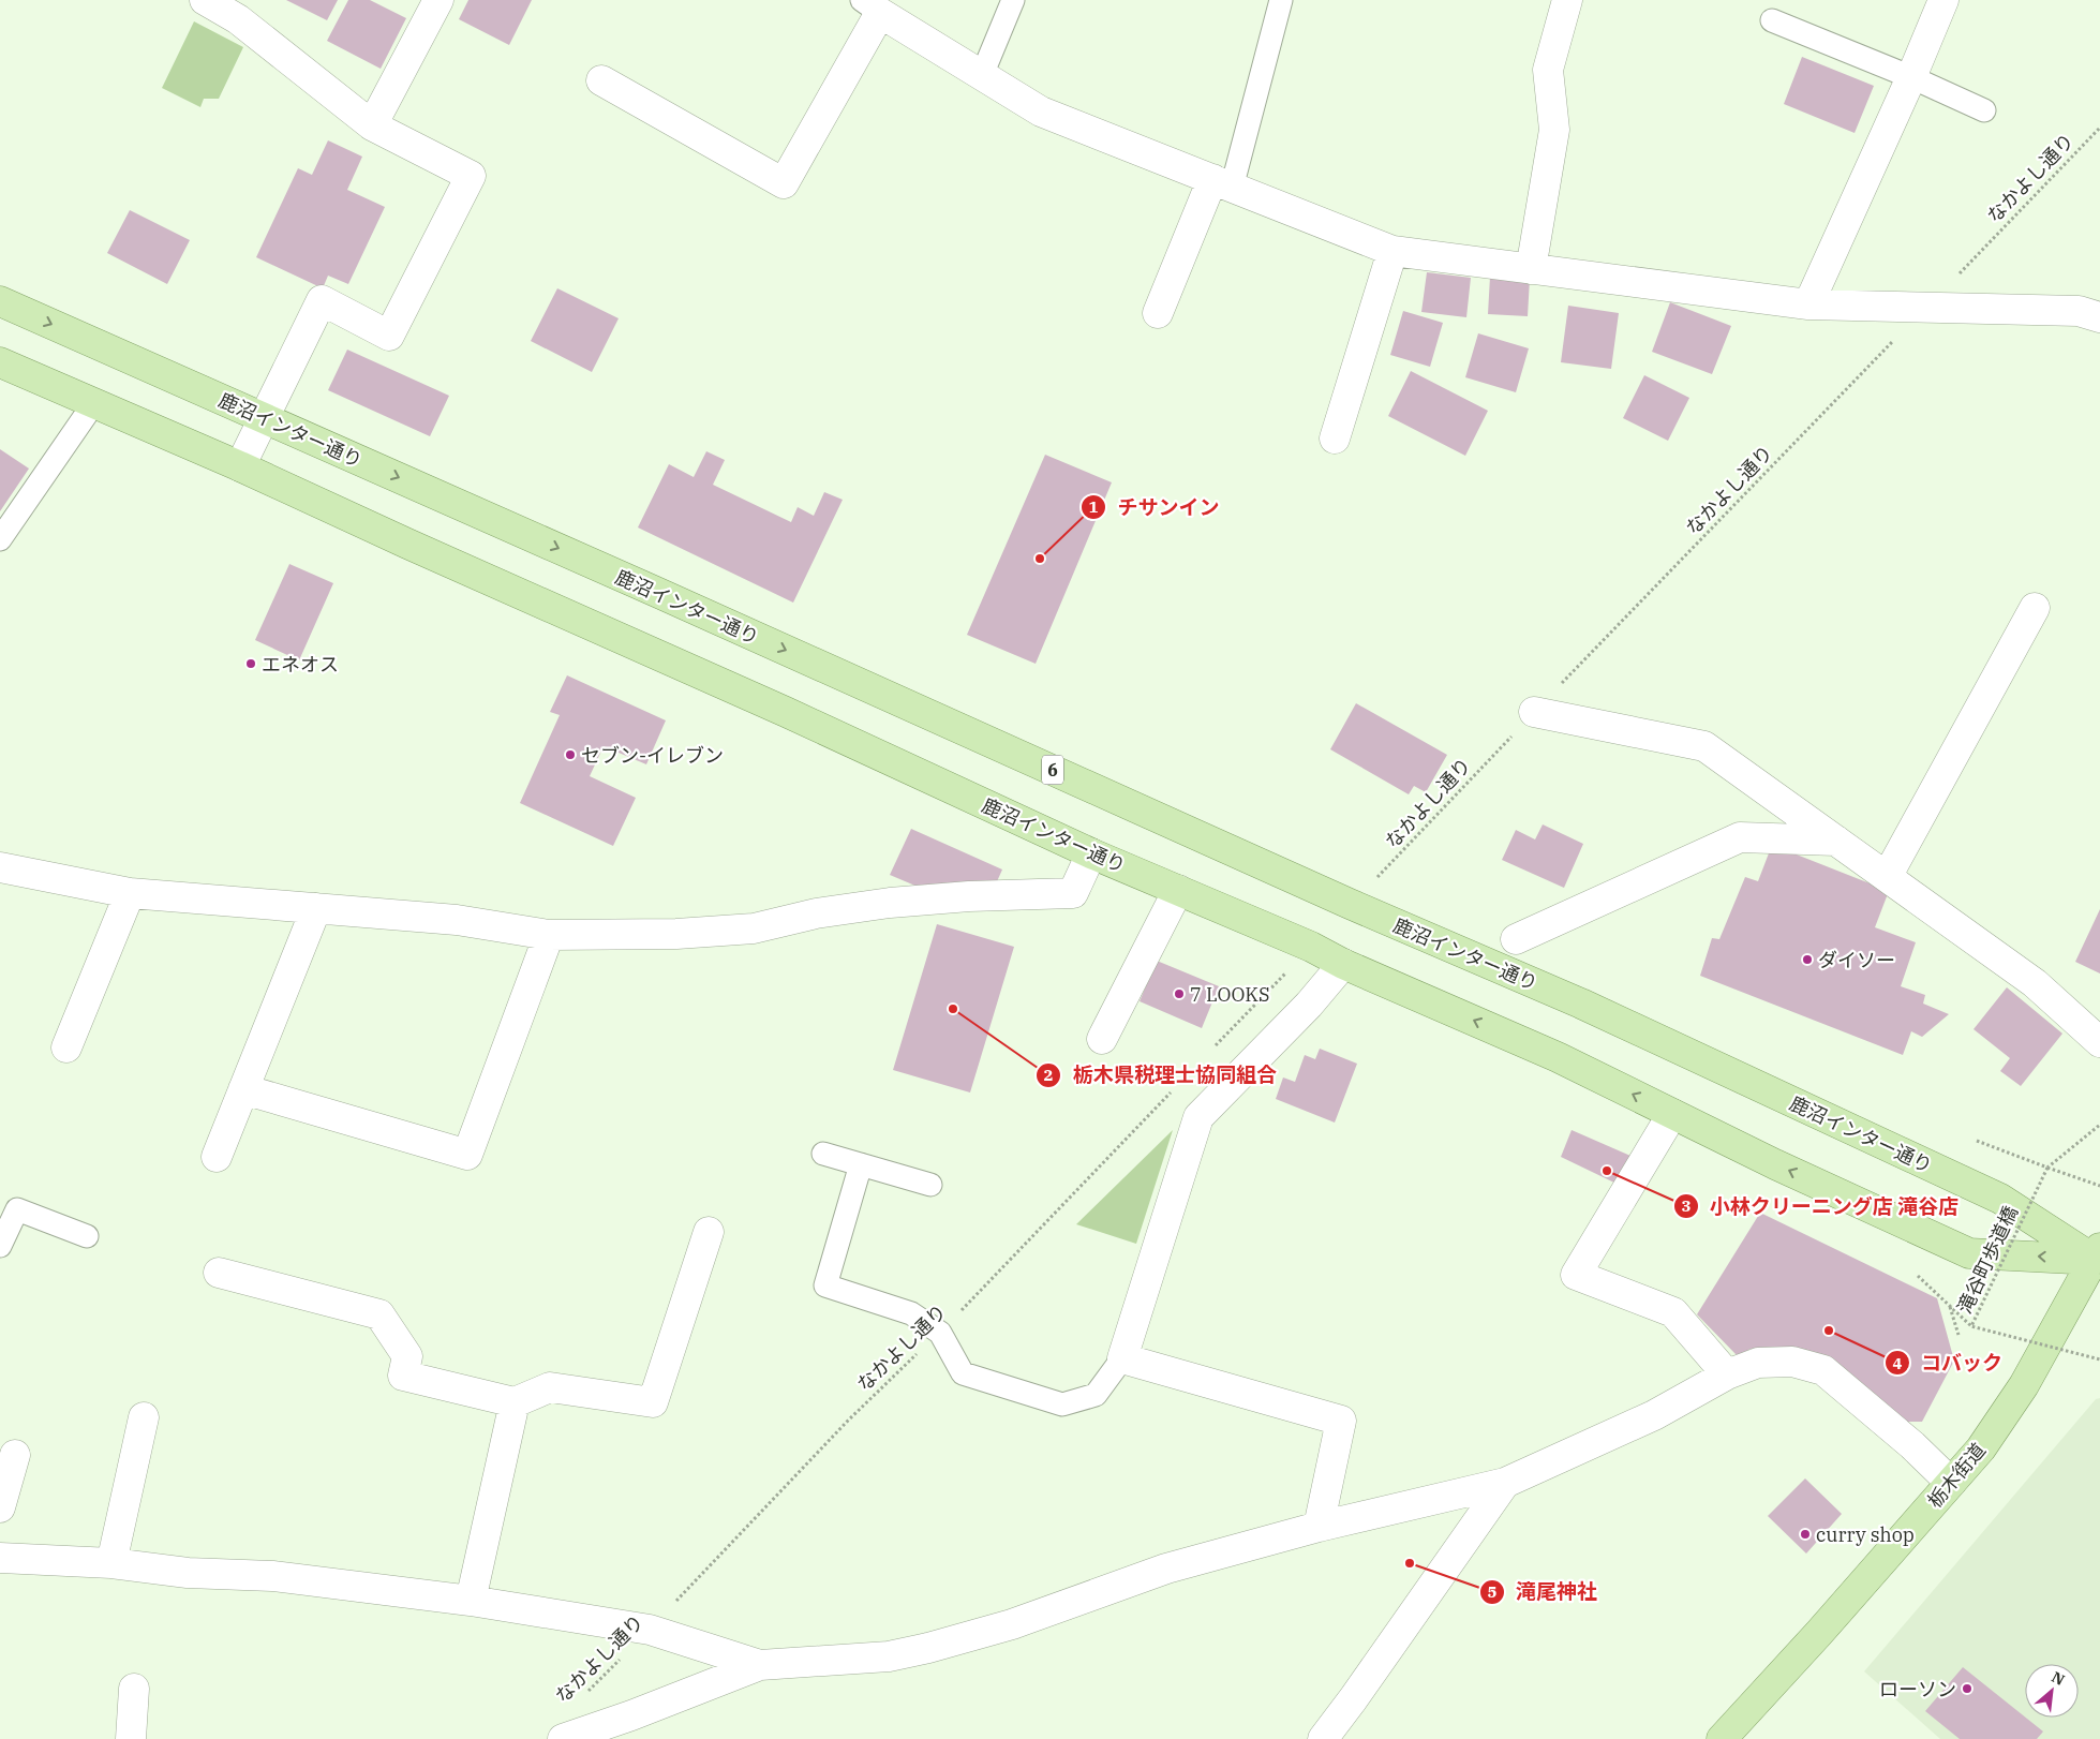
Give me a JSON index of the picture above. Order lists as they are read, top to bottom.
{
  "streets": {
    "main road": ["鹿沼インター通り", "6", "栃木街道"],
    "path": ["なかよし通り", "滝谷町歩道橋"]
  },
  "crossings": [
    ["鹿沼インター通り", "栃木街道"]
  ],
  "places": [
    "チサンイン",
    "エネオス",
    "セブン-イレブン",
    "ダイソー",
    "7 LOOKS",
    "栃木県税理士協同組合",
    "小林クリーニング店 滝谷店",
    "コバック",
    "curry shop",
    "滝尾神社",
    "ローソン"
  ],
  "north": "top right"
}
